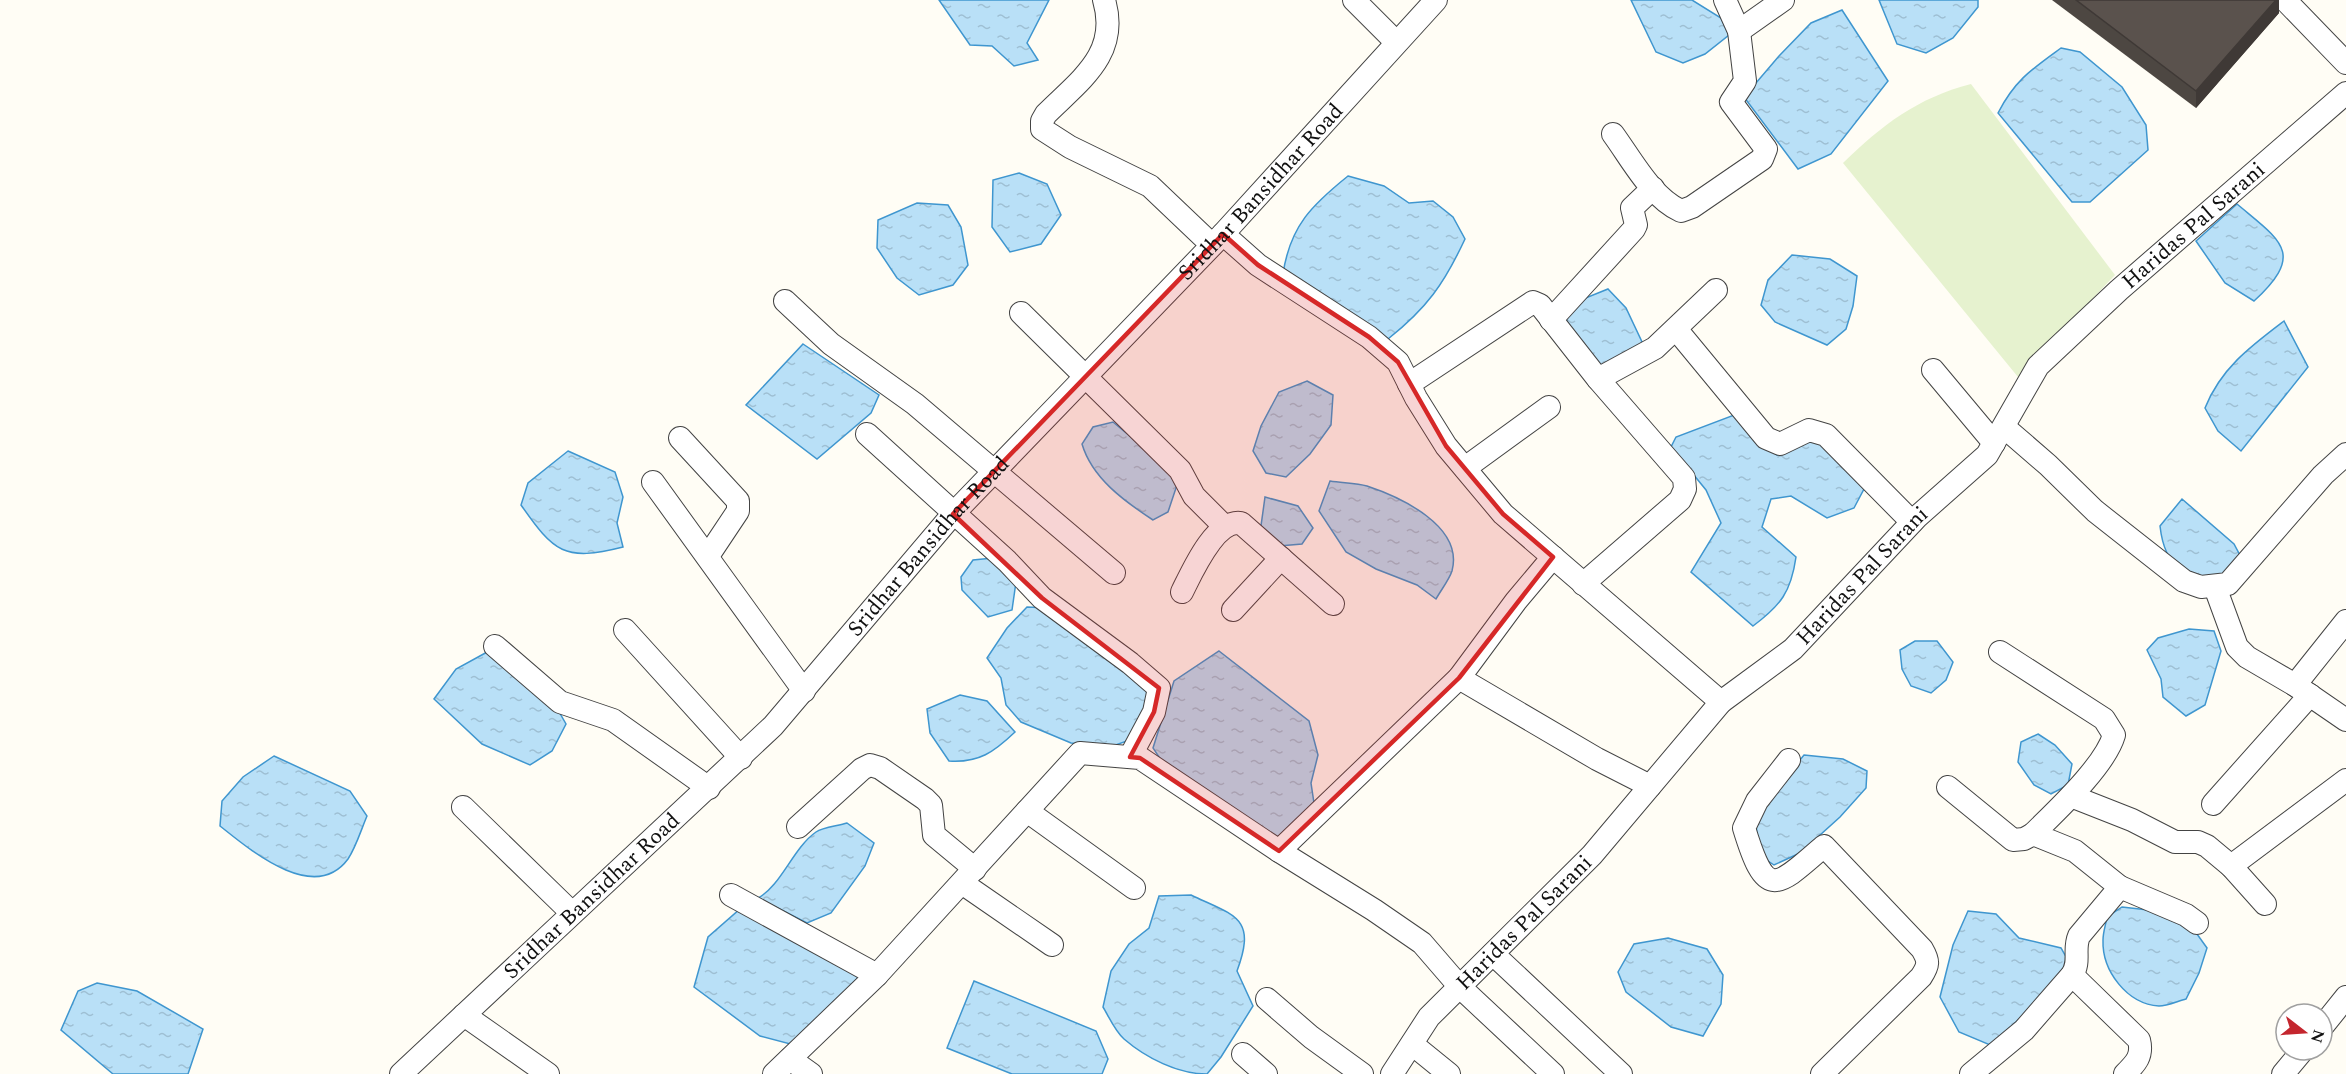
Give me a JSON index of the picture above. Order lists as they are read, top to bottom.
{
  "streets": {
    "street": ["Sridhar Bansidhar Road", "Haridas Pal Sarani"]
  },
  "north": "right"
}
